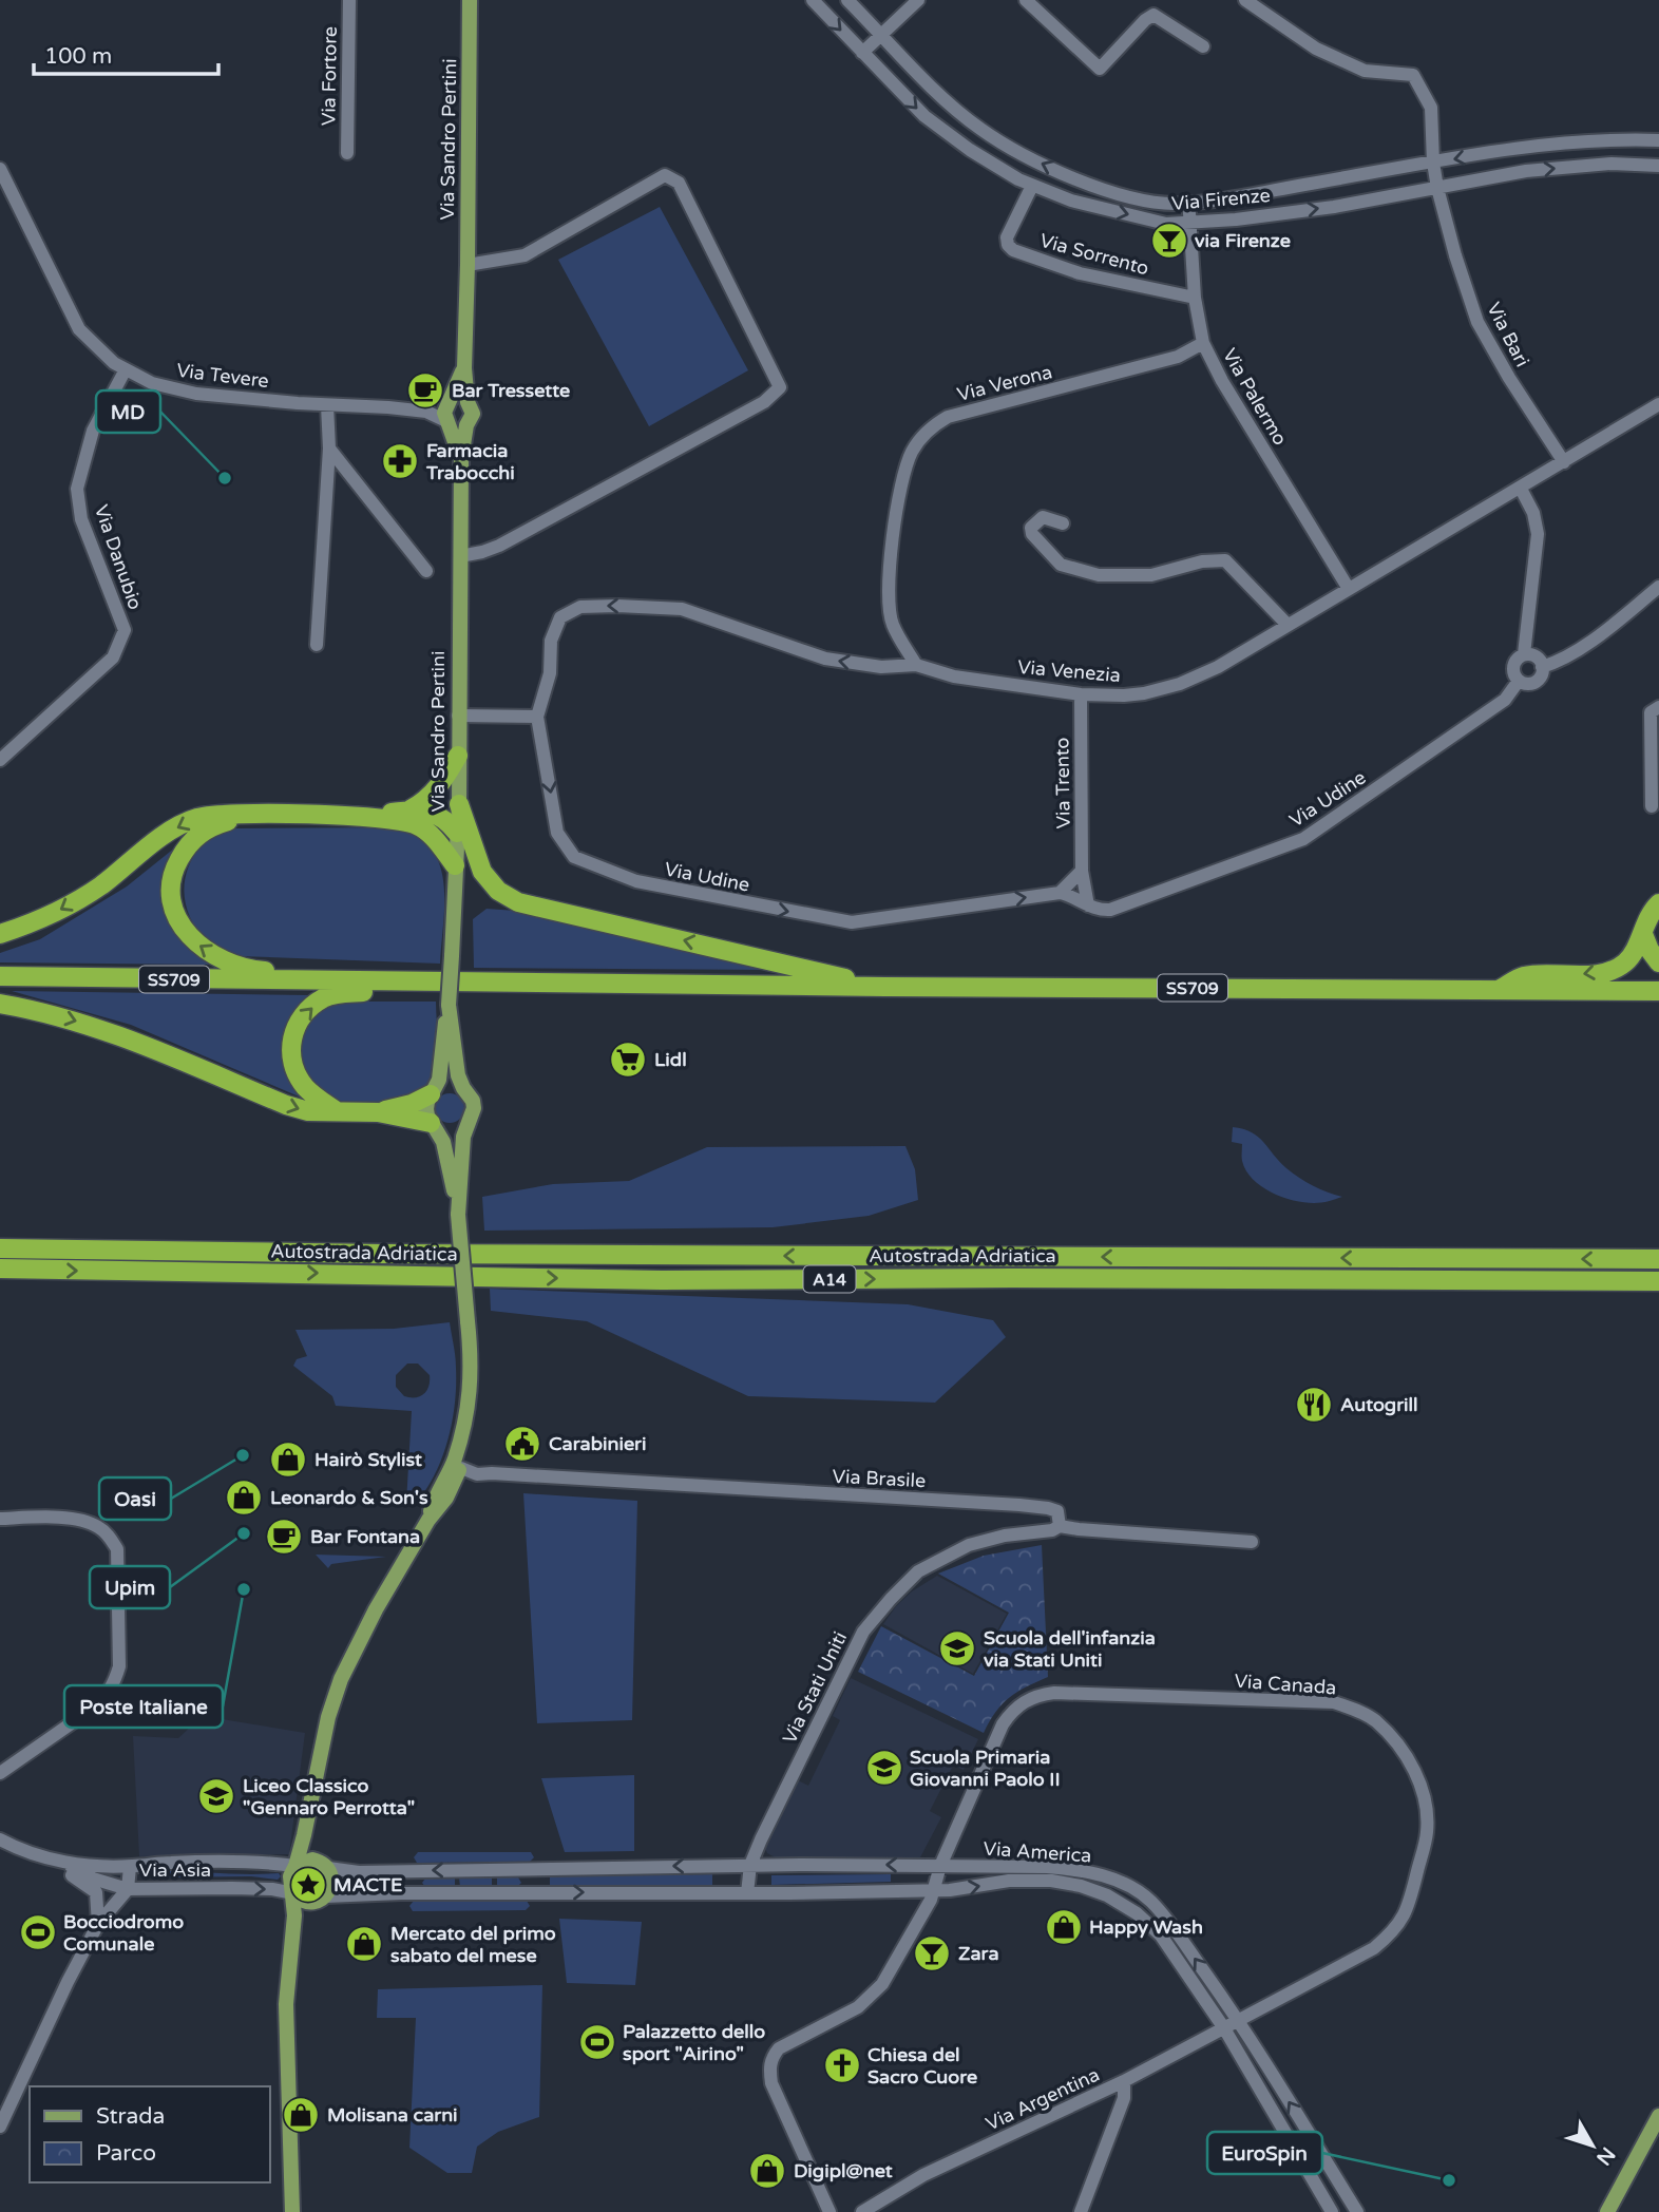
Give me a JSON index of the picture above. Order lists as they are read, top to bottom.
{
  "streets": {
    "highway": ["SS709", "Autostrada Adriatica", "A14"],
    "main road": ["Via Sandro Pertini"],
    "street": [
      "Via Fortore",
      "Via Firenze",
      "Via Sorrento",
      "Via Bari",
      "Via Tevere",
      "Via Verona",
      "Via Palermo",
      "Via Danubio",
      "Via Venezia",
      "Via Trento",
      "Via Udine",
      "Via Brasile",
      "Via Canada",
      "Via Stati Uniti",
      "Via America",
      "Via Asia",
      "Via Argentina"
    ]
  },
  "crossings": [
    ["Via Sandro Pertini", "Via Tevere"],
    ["Via Sandro Pertini", "Via Brasile"],
    ["Via Firenze", "Via Sorrento"],
    ["Via Firenze", "Via Bari"],
    ["Via Firenze", "Via Palermo"],
    ["Via Sorrento", "Via Palermo"],
    ["Via Bari", "Via Venezia"],
    ["Via Tevere", "Via Danubio"],
    ["Via Verona", "Via Palermo"],
    ["Via Verona", "Via Venezia"],
    ["Via Palermo", "Via Venezia"],
    ["Via Venezia", "Via Trento"],
    ["Via Venezia", "Via Udine"],
    ["Via Brasile", "Via Stati Uniti"],
    ["Via Canada", "Via America"],
    ["Via Canada", "Via Argentina"],
    ["Via Stati Uniti", "Via America"],
    ["Via America", "Via Asia"],
    ["Via America", "Via Argentina"]
  ],
  "one_way": ["Via Udine"],
  "places": {
    "bar": ["via Firenze", "Zara"],
    "cafe": ["Bar Tressette", "Bar Fontana"],
    "pharmacy": ["Farmacia Trabocchi"],
    "other": [
      "MD",
      "Oasi",
      "Upim",
      "Poste Italiane",
      "EuroSpin"
    ],
    "supermarket": ["Lidl"],
    "restaurant": ["Autogrill"],
    "public building": ["Carabinieri"],
    "shop": [
      "Hairò Stylist",
      "Leonardo & Son's",
      "Happy Wash",
      "Mercato del primo sabato del mese",
      "Molisana carni",
      "Digipl@net"
    ],
    "school or university": ["Scuola dell'infanzia via Stati Uniti", "Scuola Primaria Giovanni Paolo II", "Liceo Classico \"Gennaro Perrotta\""],
    "place": ["MACTE"],
    "sports": ["Bocciodromo Comunale", "Palazzetto dello sport \"Airino\""],
    "church": ["Chiesa del Sacro Cuore"]
  },
  "legend": ["Strada", "Parco"],
  "scale_bar": "100 m",
  "north": "bottom right"
}
